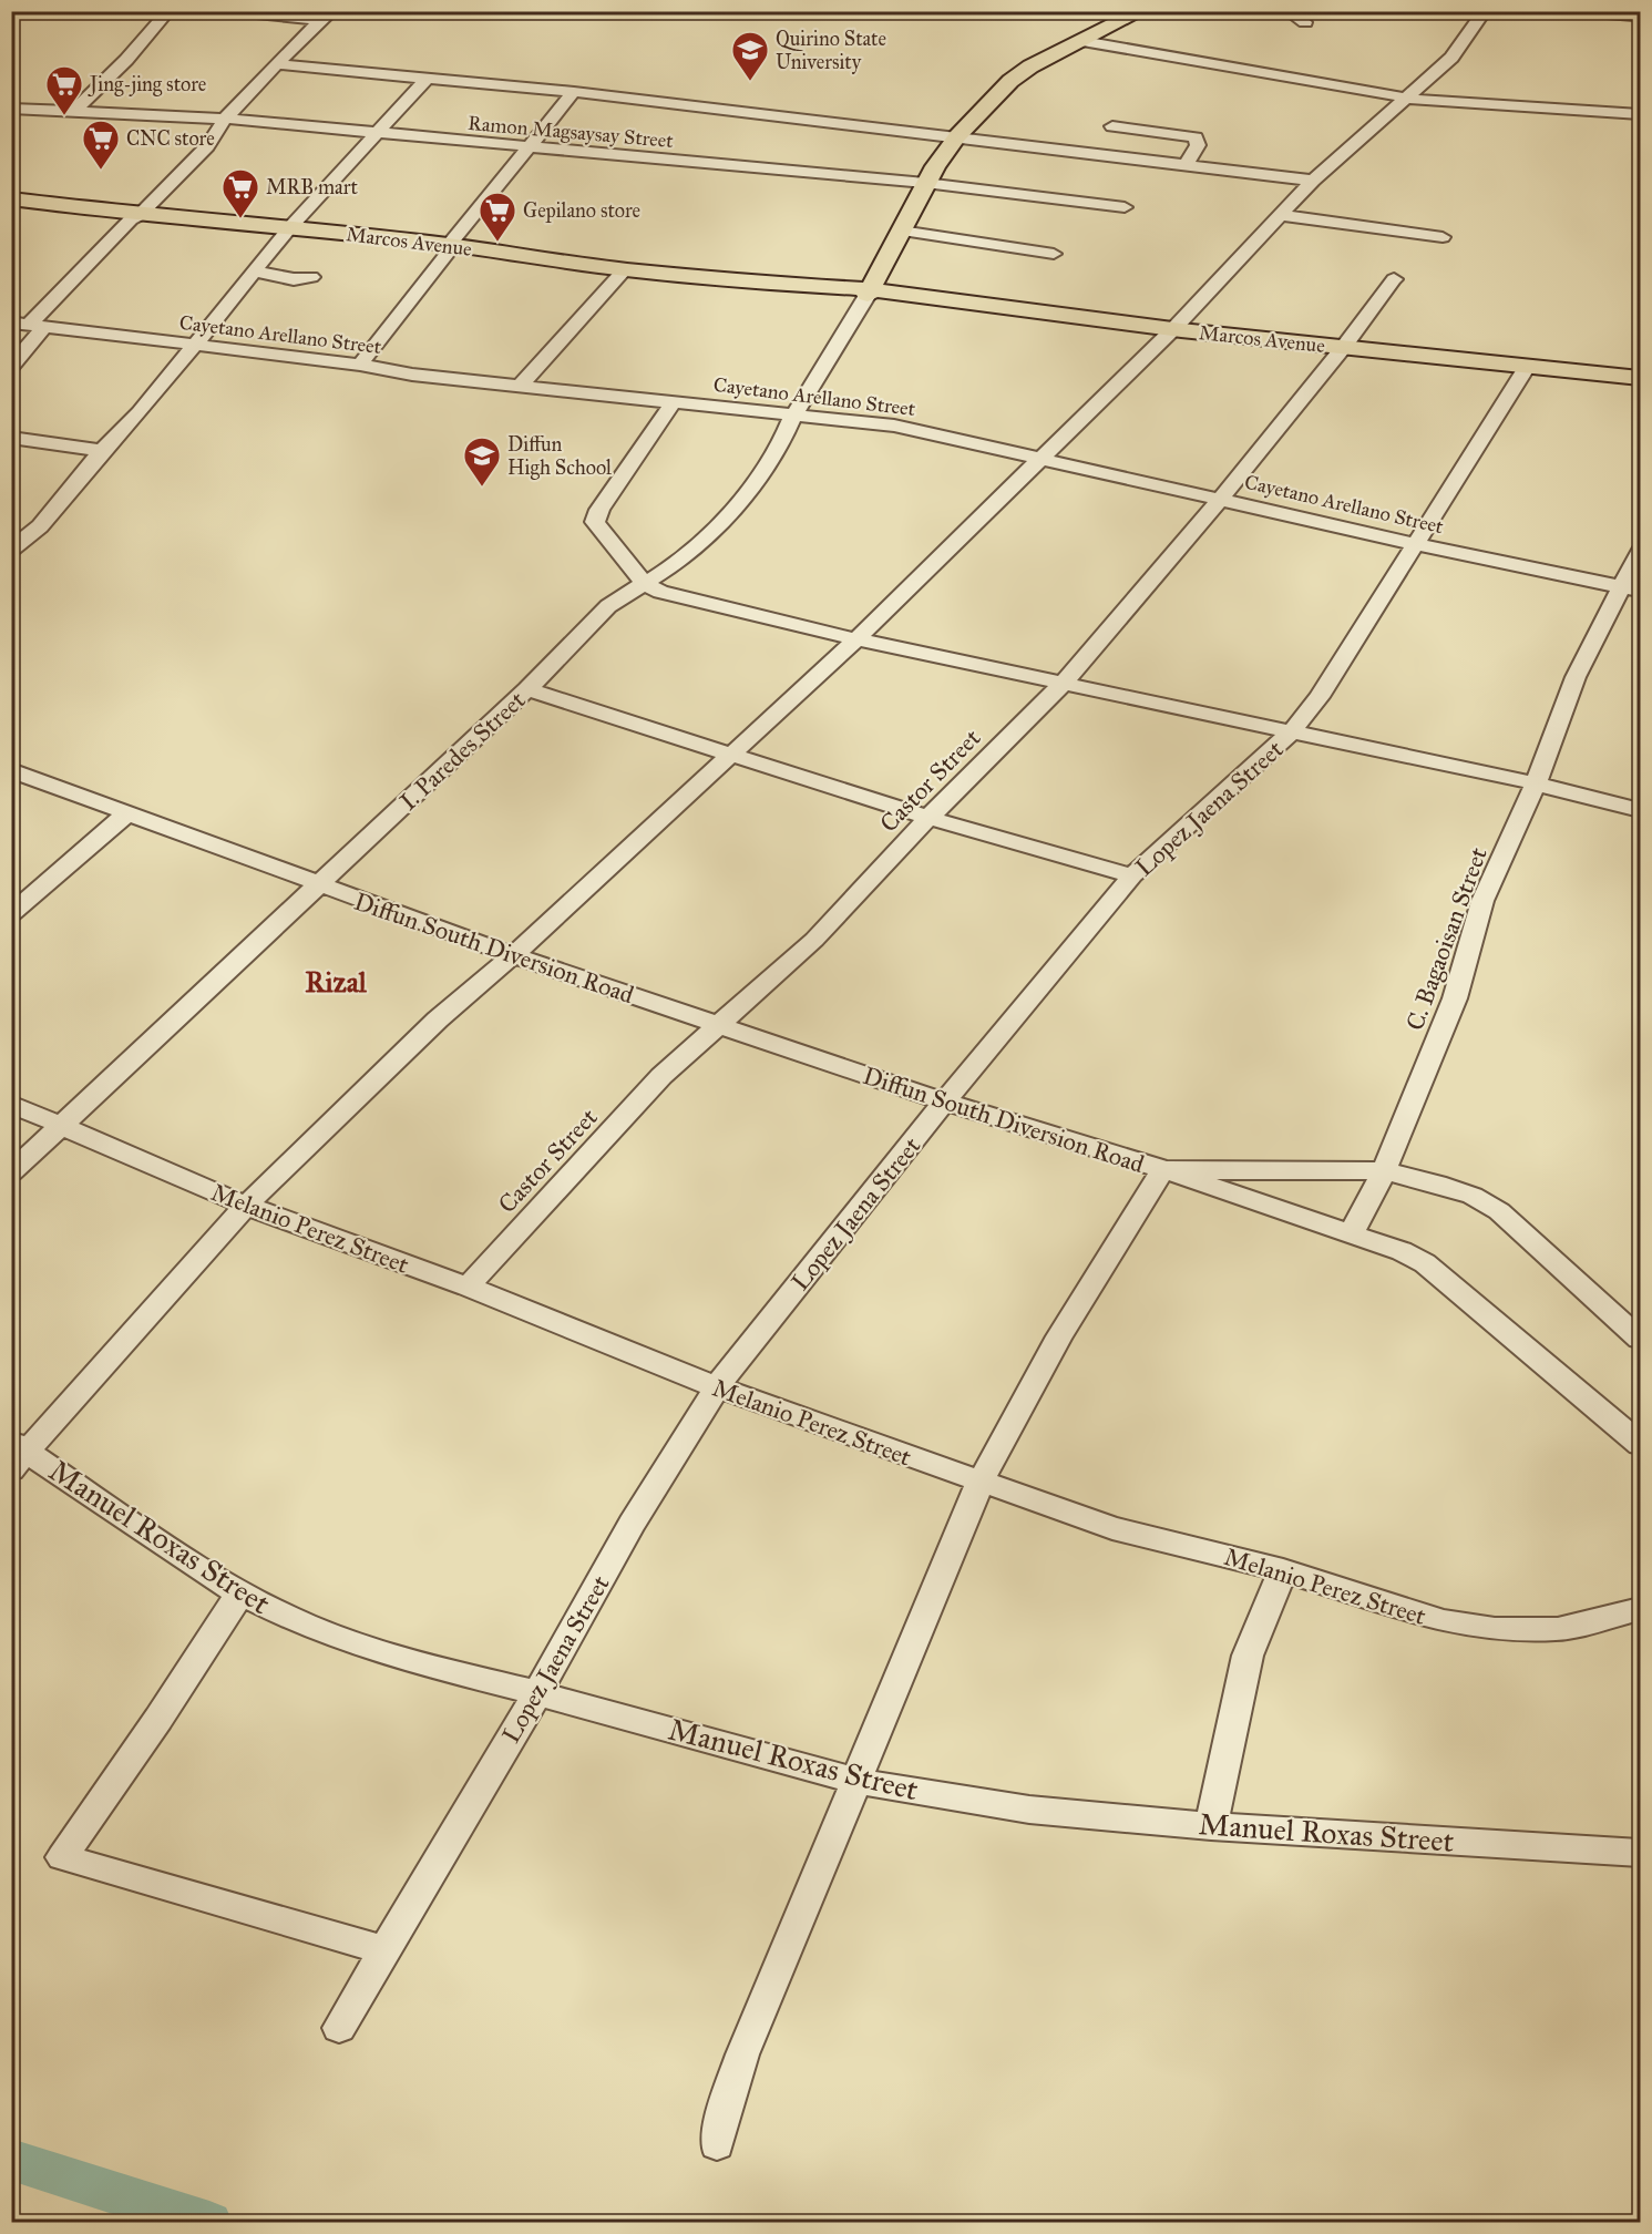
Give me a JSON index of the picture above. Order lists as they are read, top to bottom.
{
  "streets": {
    "main road": ["Marcos Avenue"],
    "street": [
      "Ramon Magsaysay Street",
      "Cayetano Arellano Street",
      "I. Paredes Street",
      "Castor Street",
      "Lopez Jaena Street",
      "C. Bagaoisan Street",
      "Diffun South Diversion Road",
      "Melanio Perez Street",
      "Manuel Roxas Street"
    ]
  },
  "crossings": [
    ["Marcos Avenue", "I. Paredes Street"],
    ["Marcos Avenue", "Castor Street"],
    ["Marcos Avenue", "Lopez Jaena Street"],
    ["Cayetano Arellano Street", "I. Paredes Street"],
    ["Cayetano Arellano Street", "Castor Street"],
    ["Cayetano Arellano Street", "Lopez Jaena Street"],
    ["Cayetano Arellano Street", "C. Bagaoisan Street"],
    ["I. Paredes Street", "Diffun South Diversion Road"],
    ["I. Paredes Street", "Melanio Perez Street"],
    ["Castor Street", "Diffun South Diversion Road"],
    ["Castor Street", "Melanio Perez Street"],
    ["Lopez Jaena Street", "Diffun South Diversion Road"],
    ["Lopez Jaena Street", "Melanio Perez Street"],
    ["Lopez Jaena Street", "Manuel Roxas Street"],
    ["C. Bagaoisan Street", "Diffun South Diversion Road"]
  ],
  "districts": ["Rizal"],
  "places": {
    "school or university": ["Quirino State University", "Diffun High School"],
    "supermarket": [
      "Jing-jing store",
      "CNC store",
      "MRB mart",
      "Gepilano store"
    ]
  }
}
